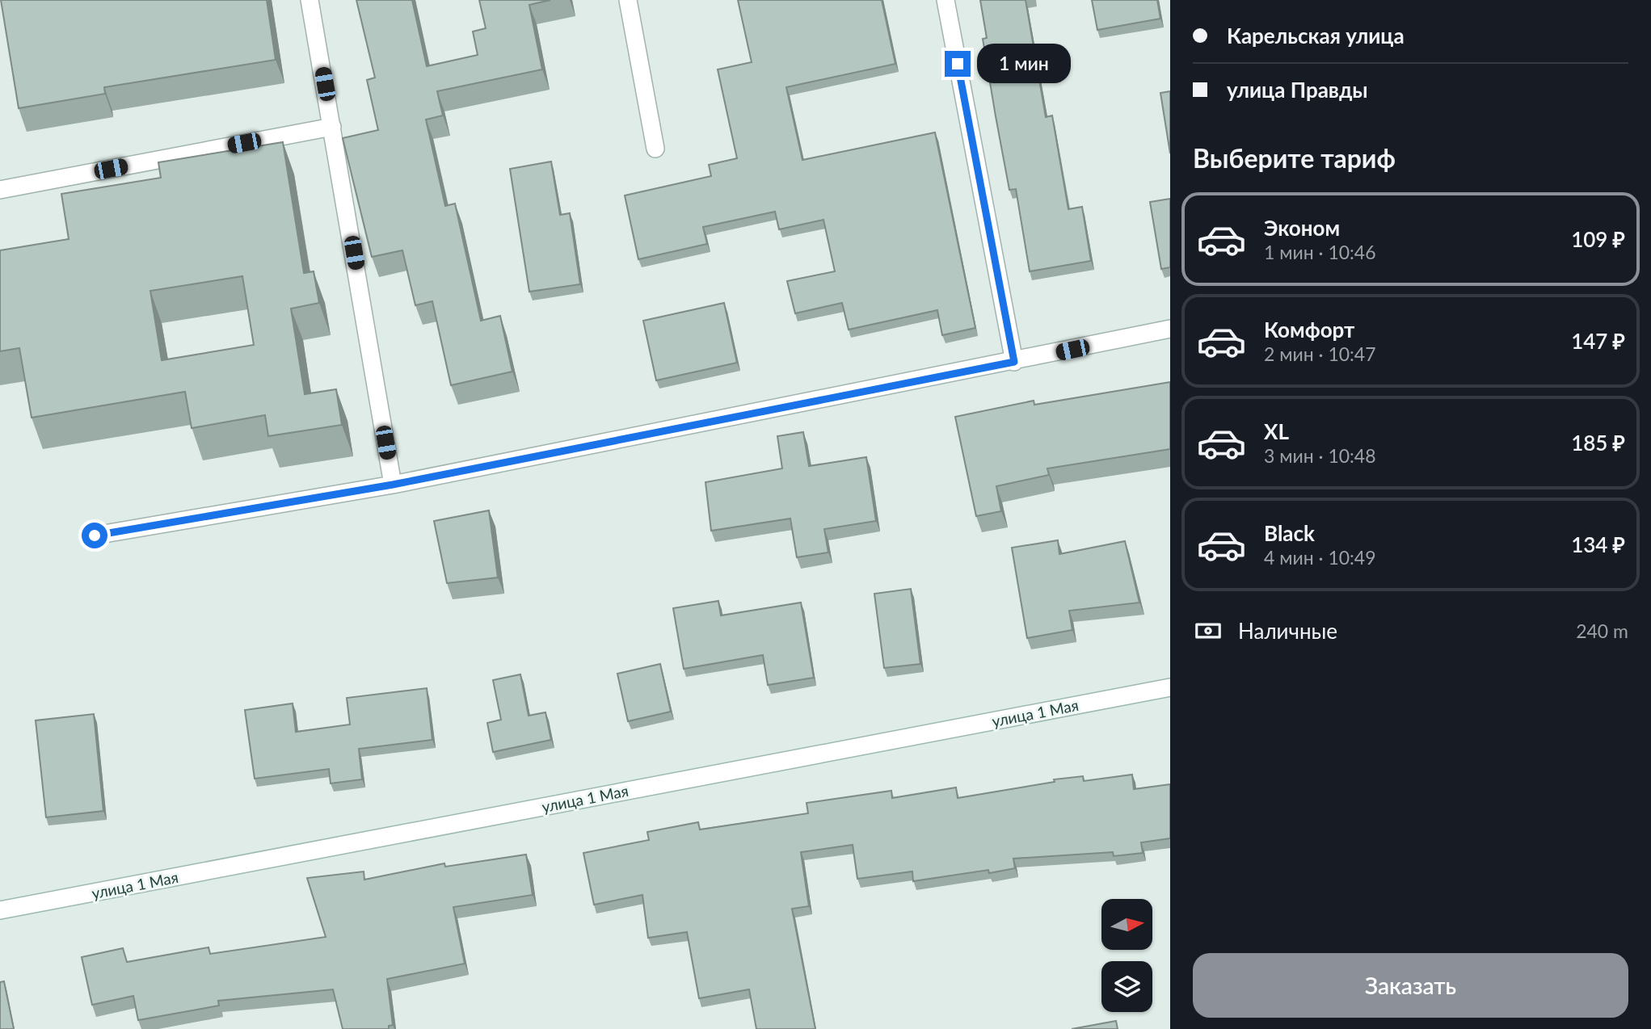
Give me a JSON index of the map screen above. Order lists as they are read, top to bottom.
{
  "streets": {
    "street": ["улица 1 Мая"]
  },
  "north": "right",
  "page": {
    "banner": ["Карельская улица", "улица Правды"],
    "bubble": "1 мин",
    "heading": "Выберите тариф",
    "list": [
      {
        "name": "Эконом",
        "note": "1 мин · 10:46",
        "value": "109 ₽"
      },
      {
        "name": "Комфорт",
        "note": "2 мин · 10:47",
        "value": "147 ₽"
      },
      {
        "name": "XL",
        "note": "3 мин · 10:48",
        "value": "185 ₽"
      },
      {
        "name": "Black",
        "note": "4 мин · 10:49",
        "value": "134 ₽"
      }
    ],
    "pay": ["Наличные", "240 m"],
    "buttons": "Заказать"
  }
}
